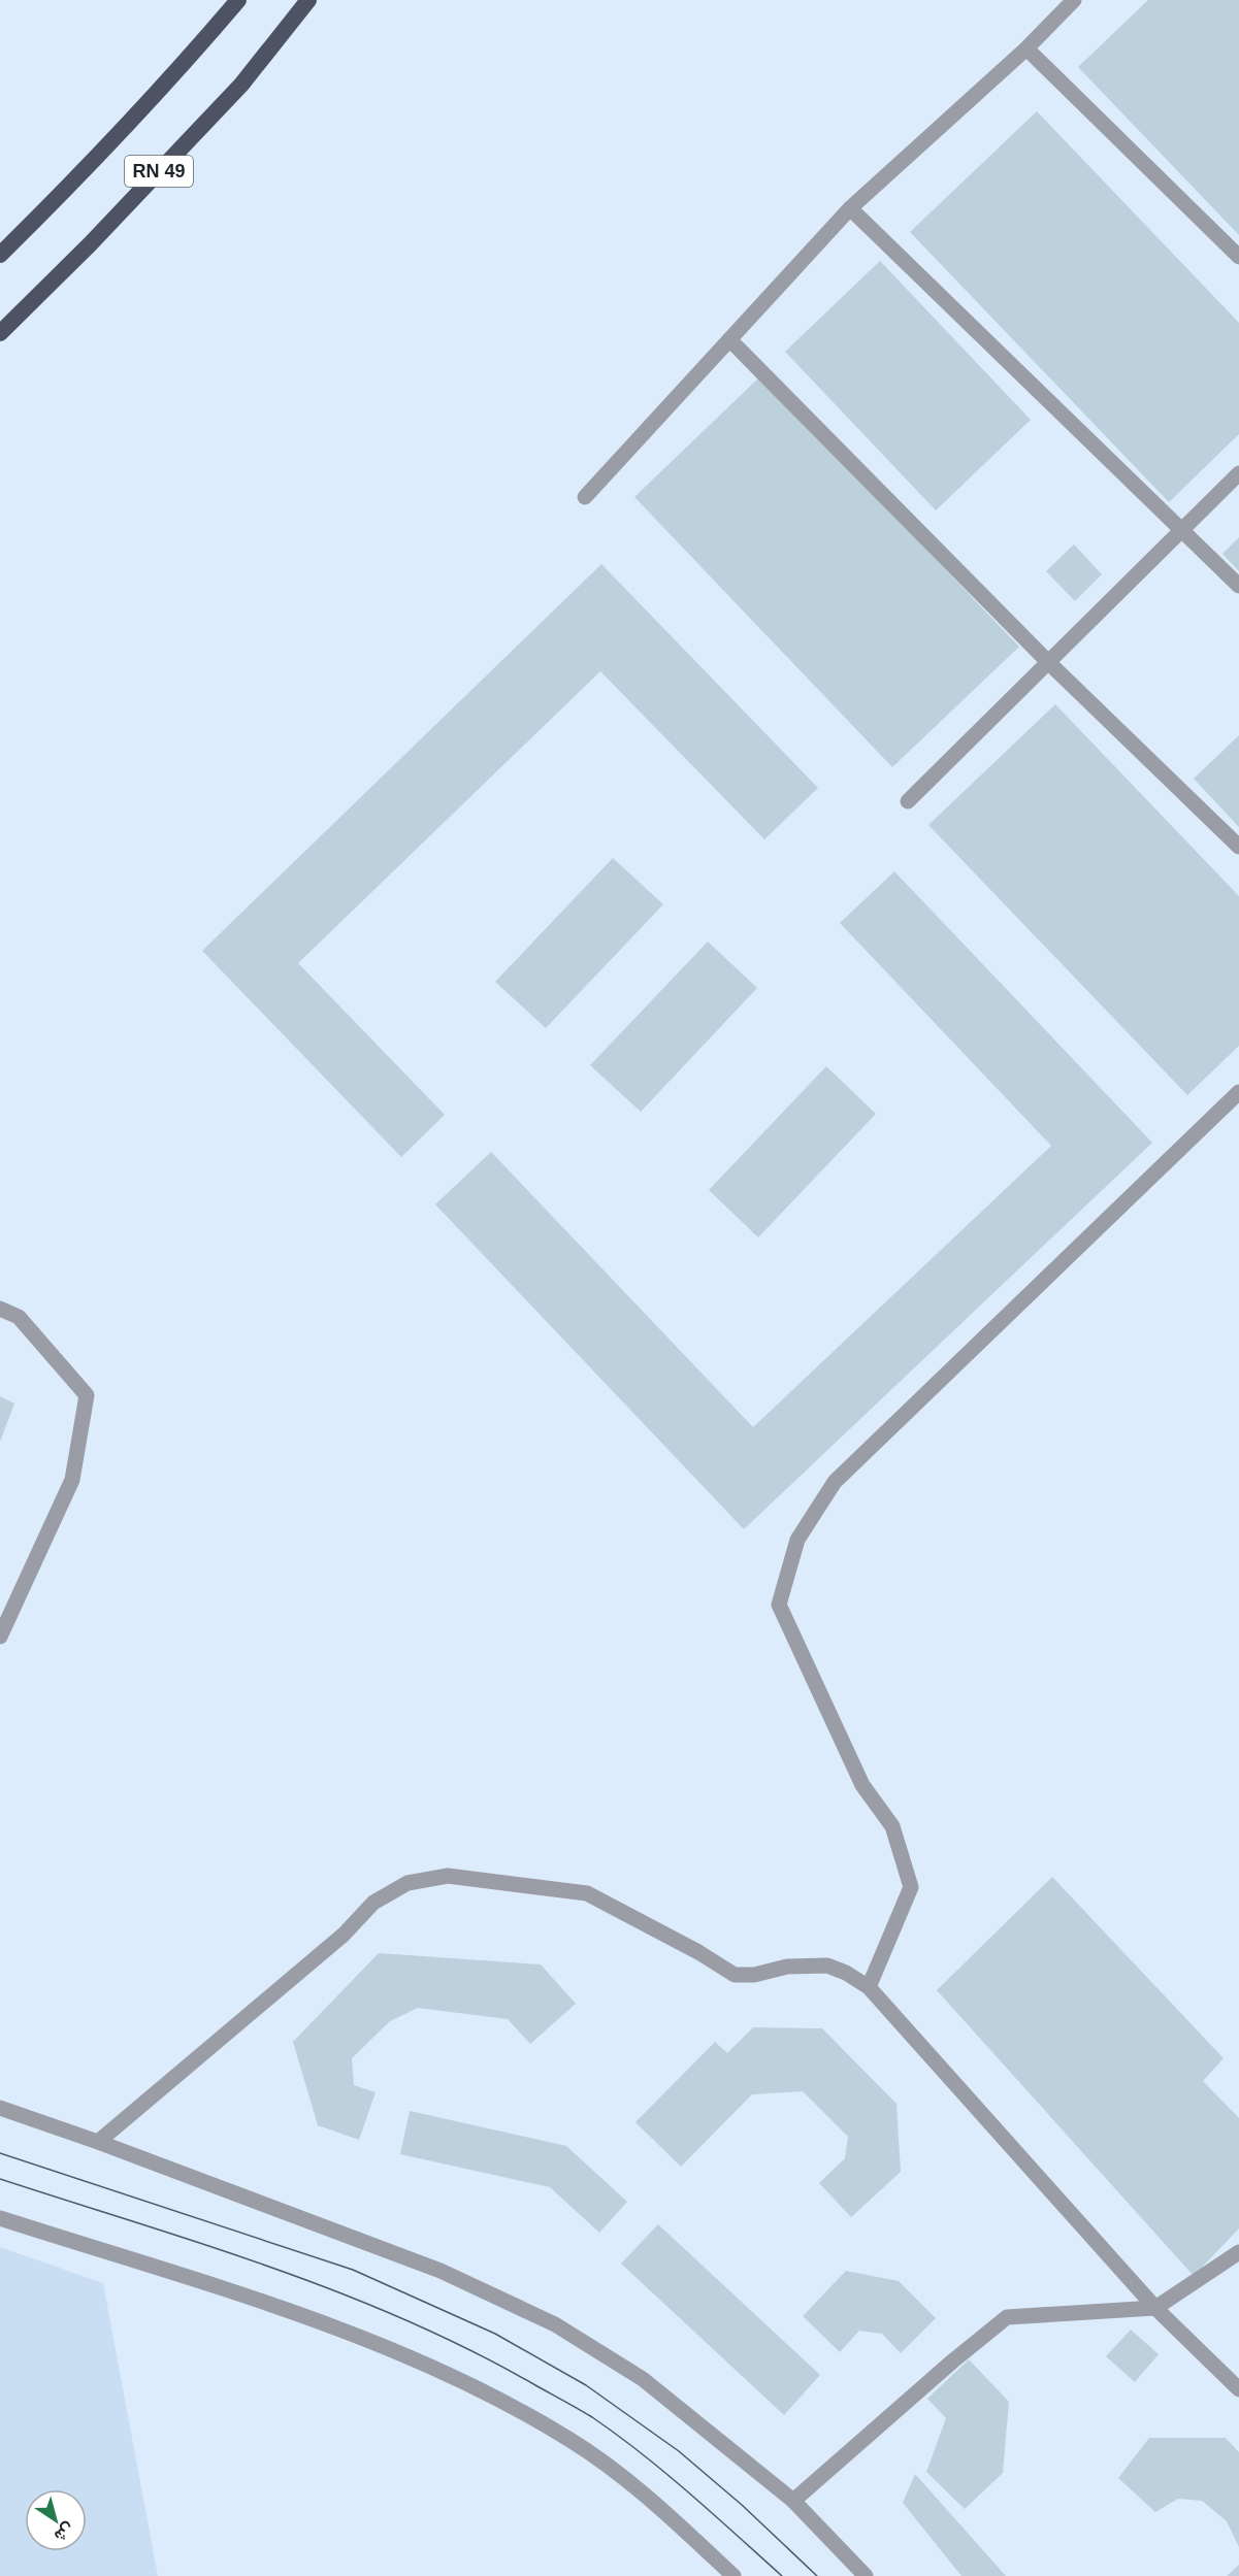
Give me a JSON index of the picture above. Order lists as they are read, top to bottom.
{
  "streets": {
    "highway": ["RN 49"]
  },
  "north": "bottom right"
}
